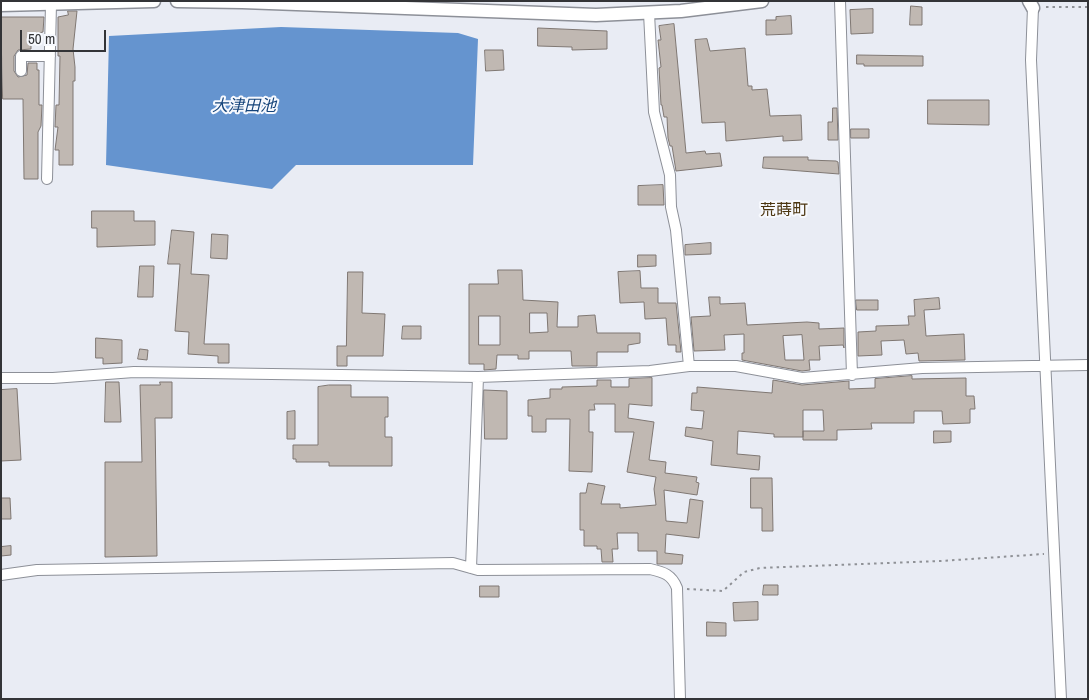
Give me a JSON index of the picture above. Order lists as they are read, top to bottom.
{
  "districts": ["荒蒔町"],
  "water": ["大津田池"],
  "scale_bar": "50 m"
}
